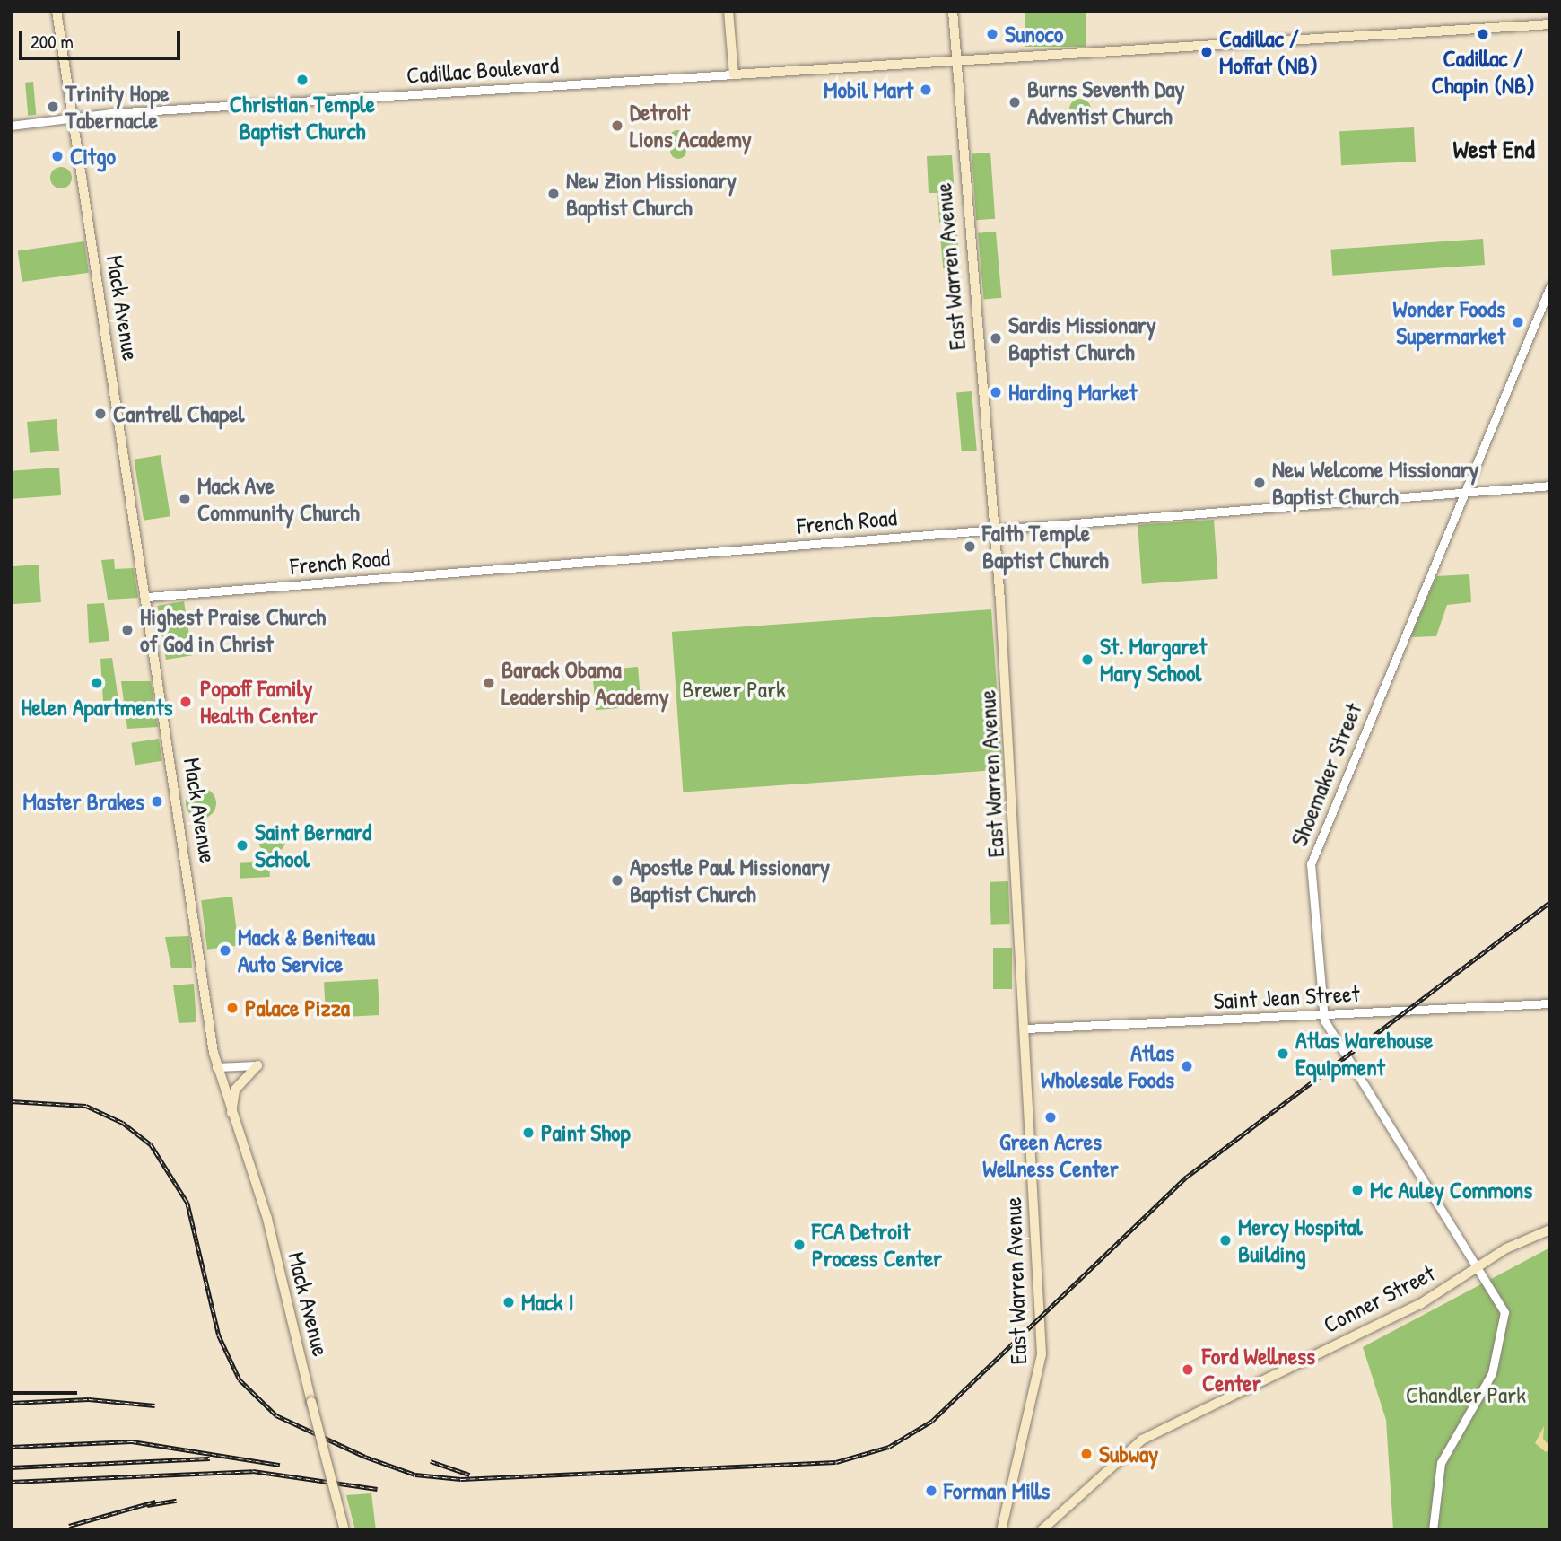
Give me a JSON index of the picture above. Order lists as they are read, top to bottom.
{
  "streets": {
    "main road": [
      "Cadillac Boulevard",
      "East Warren Avenue",
      "Mack Avenue",
      "Conner Street"
    ],
    "street": ["French Road", "Shoemaker Street", "Saint Jean Street"]
  },
  "crossings": [
    ["Cadillac Boulevard", "East Warren Avenue"],
    ["Cadillac Boulevard", "Mack Avenue"],
    ["East Warren Avenue", "French Road"],
    ["East Warren Avenue", "Saint Jean Street"],
    ["Mack Avenue", "French Road"],
    ["French Road", "Shoemaker Street"],
    ["Shoemaker Street", "Saint Jean Street"],
    ["Shoemaker Street", "Conner Street"]
  ],
  "districts": ["West End"],
  "parks": ["Brewer Park", "Chandler Park"],
  "places": [
    "Sunoco",
    "Cadillac / Chapin (NB)",
    "Cadillac / Moffat (NB)",
    "Christian Temple Baptist Church",
    "Mobil Mart",
    "Burns Seventh Day Adventist Church",
    "Trinity Hope Tabernacle",
    "Detroit Lions Academy",
    "Citgo",
    "New Zion Missionary Baptist Church",
    "Wonder Foods Supermarket",
    "Sardis Missionary Baptist Church",
    "Harding Market",
    "Cantrell Chapel",
    "New Welcome Missionary Baptist Church",
    "Mack Ave Community Church",
    "Faith Temple Baptist Church",
    "Highest Praise Church of God in Christ",
    "St. Margaret Mary School",
    "Helen Apartments",
    "Barack Obama Leadership Academy",
    "Popoff Family Health Center",
    "Master Brakes",
    "Saint Bernard School",
    "Apostle Paul Missionary Baptist Church",
    "Mack & Beniteau Auto Service",
    "Palace Pizza",
    "Atlas Warehouse Equipment",
    "Atlas Wholesale Foods",
    "Green Acres Wellness Center",
    "Paint Shop",
    "Mc Auley Commons",
    "Mercy Hospital Building",
    "FCA Detroit Process Center",
    "Mack I",
    "Ford Wellness Center",
    "Subway",
    "Forman Mills"
  ],
  "scale_bar": "200 m"
}
